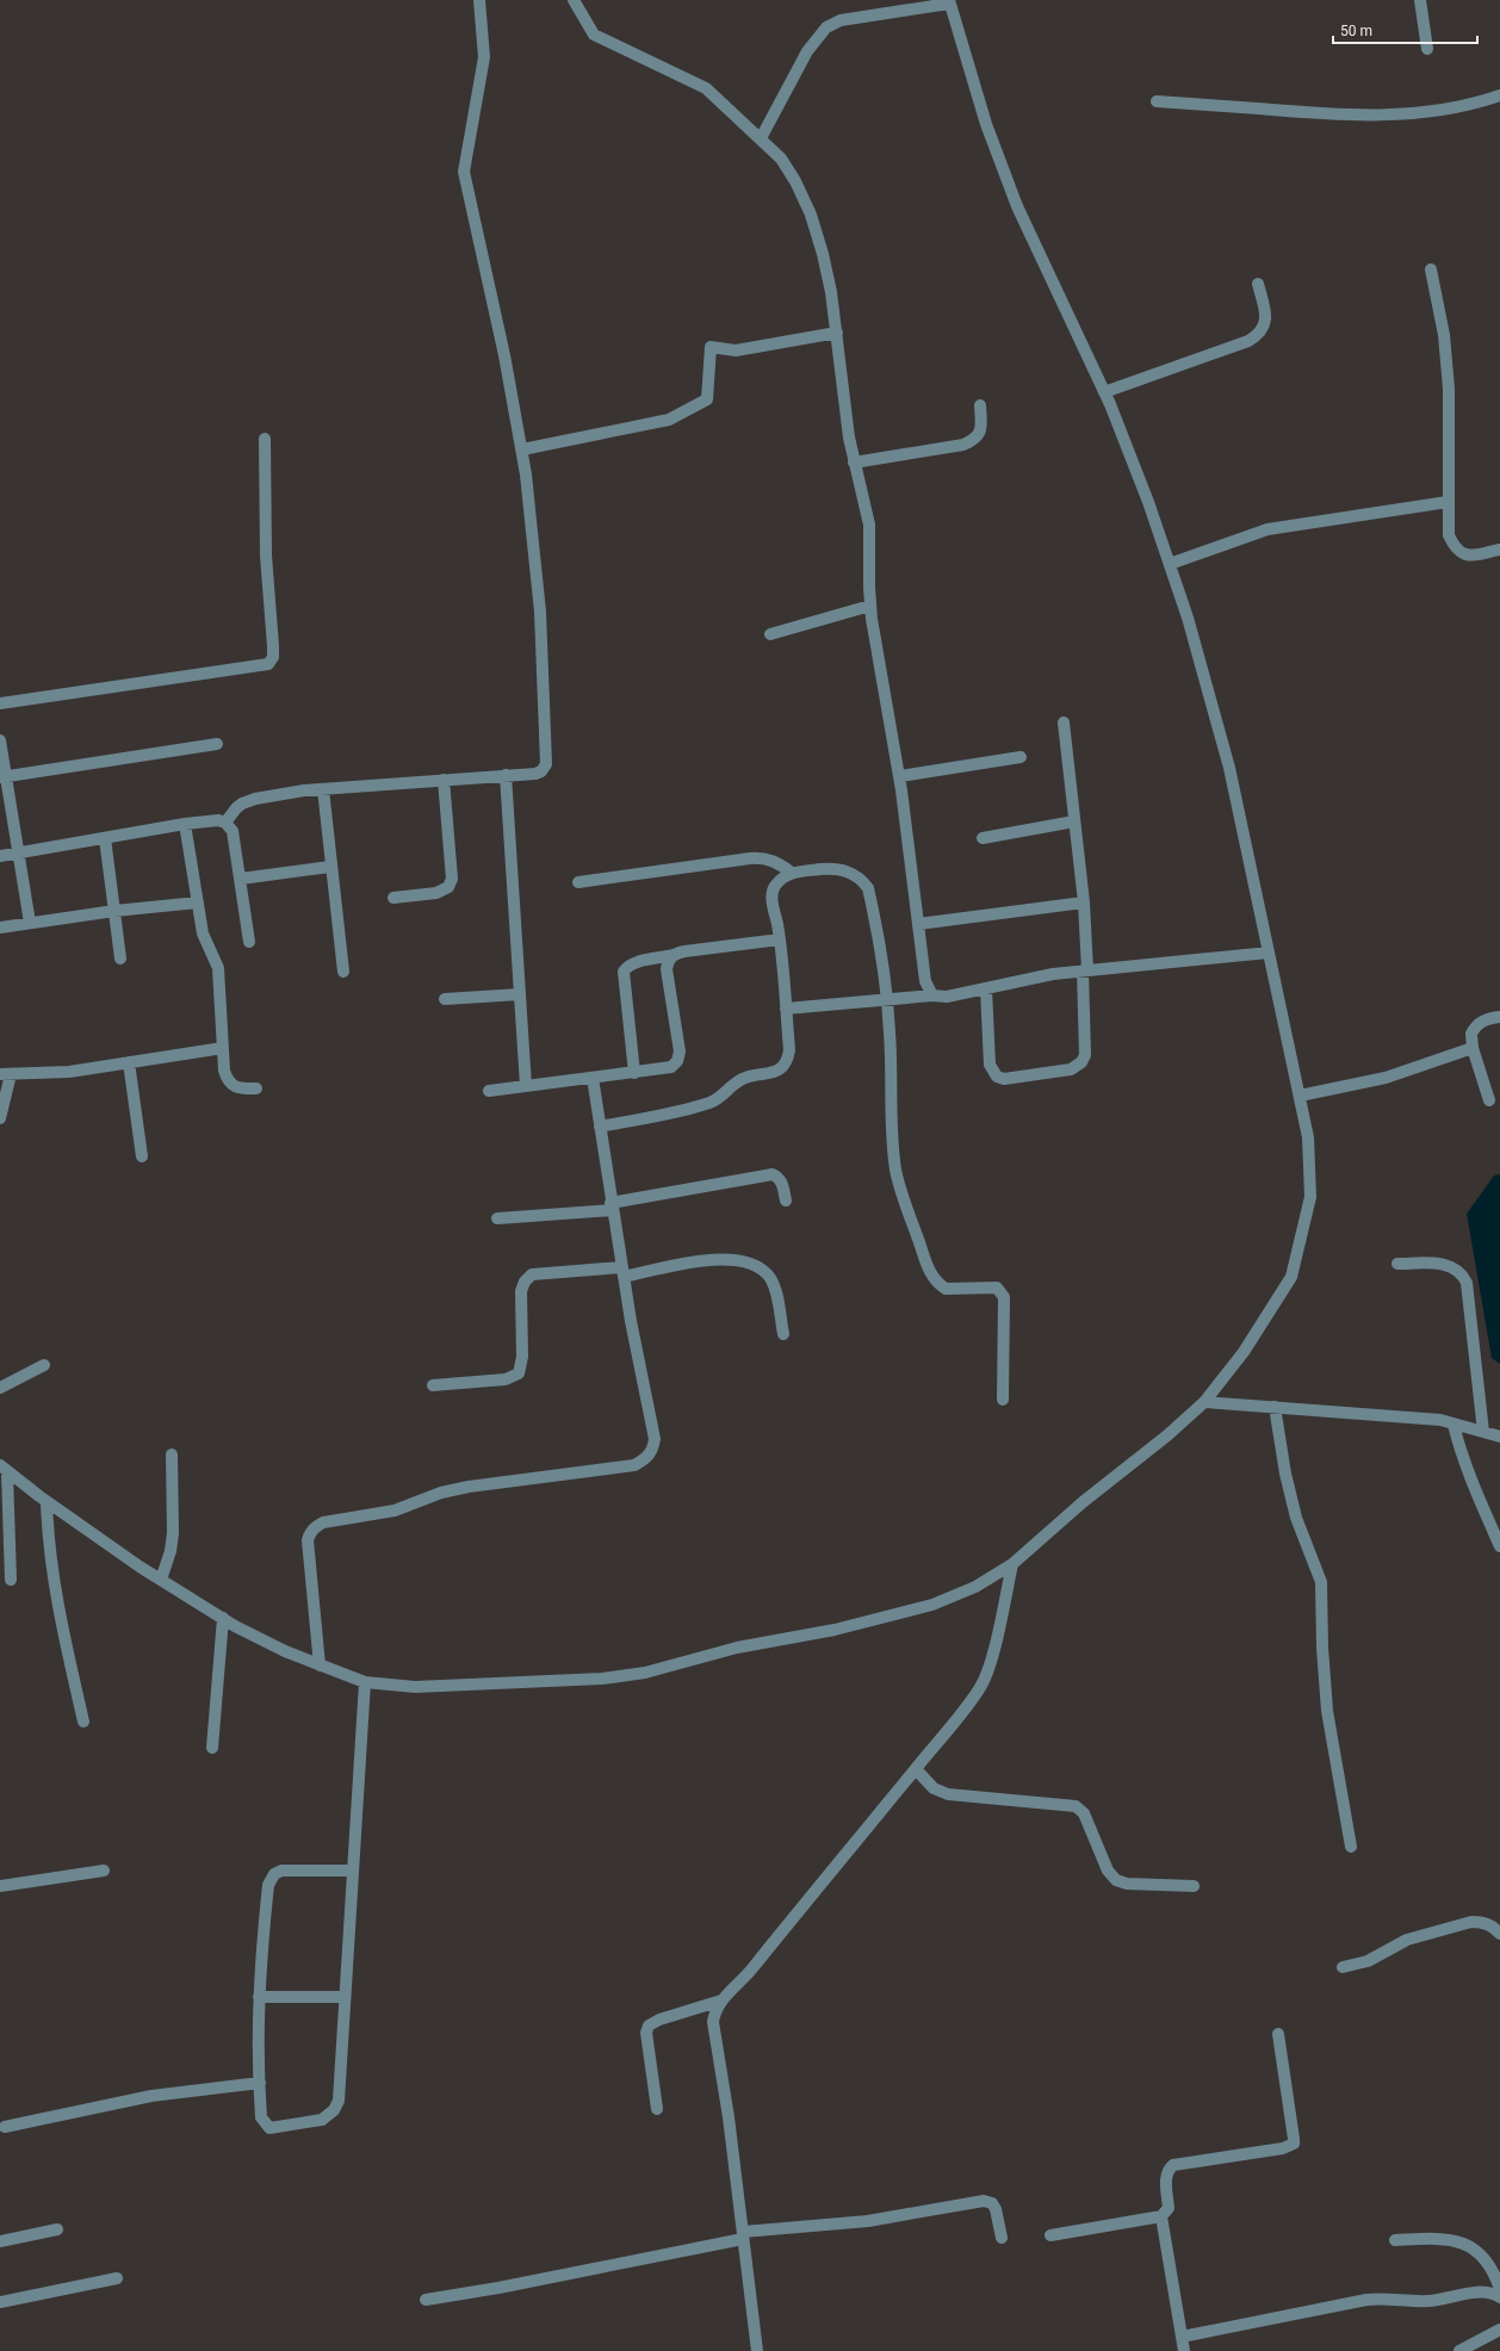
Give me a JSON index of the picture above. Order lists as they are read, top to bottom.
{
  "scale_bar": "50 m"
}
